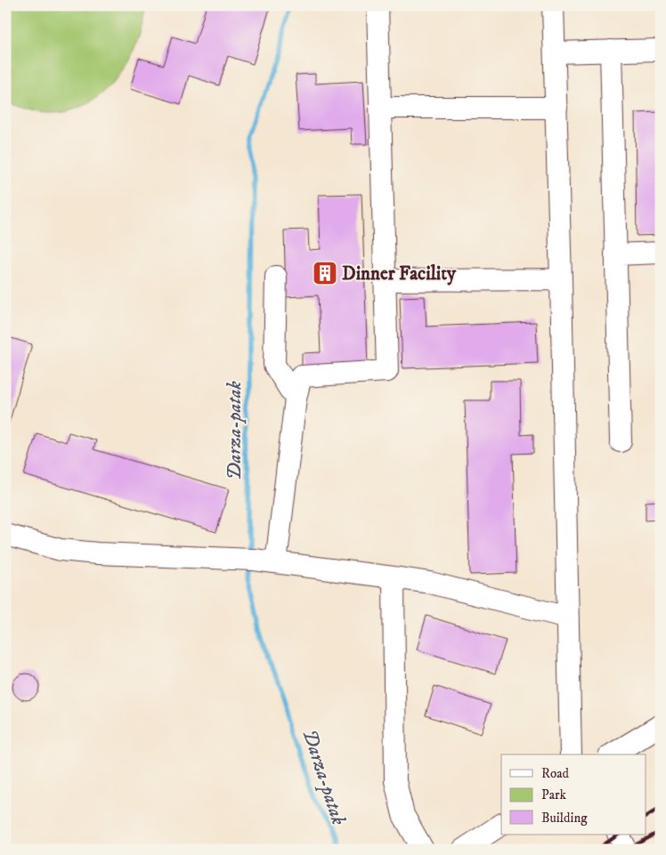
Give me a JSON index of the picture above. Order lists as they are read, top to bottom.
{
  "water": ["Darza-patak"],
  "places": {
    "building": ["Dinner Facility"]
  },
  "legend": ["Road", "Park", "Building"]
}
